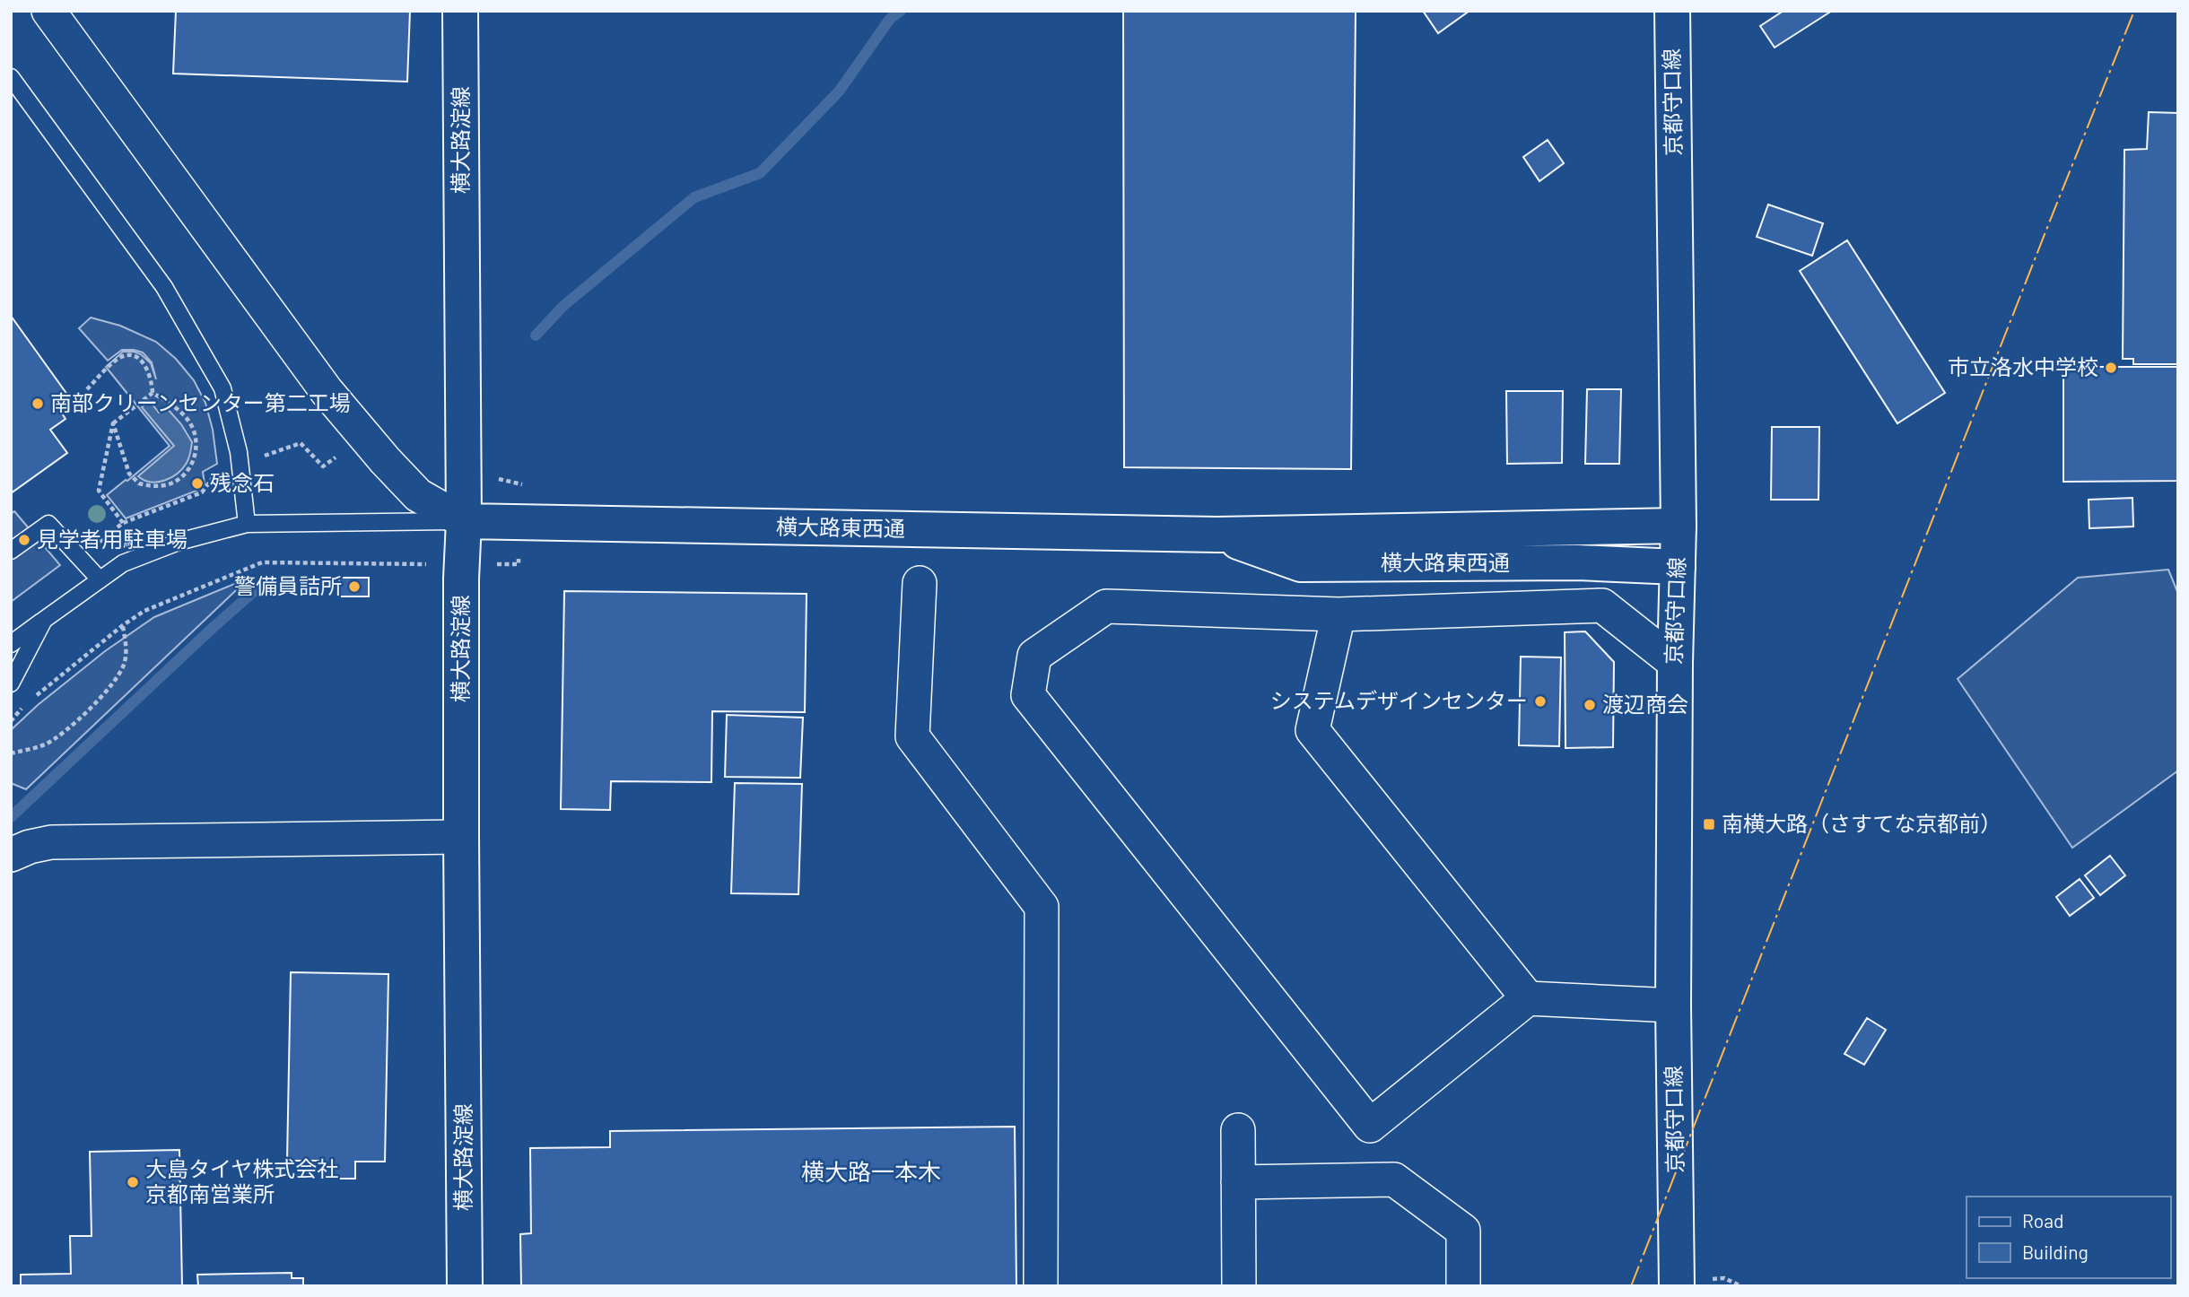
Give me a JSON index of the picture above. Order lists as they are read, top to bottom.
{
  "streets": {
    "street": ["京都守口線", "横大路淀線", "横大路東西通"]
  },
  "crossings": [
    ["京都守口線", "横大路東西通"],
    ["横大路淀線", "横大路東西通"]
  ],
  "districts": ["横大路一本木"],
  "places": {
    "other": [
      "市立洛水中学校",
      "南部クリーンセンター第二工場",
      "残念石",
      "見学者用駐車場",
      "警備員詰所",
      "システムデザインセンター",
      "渡辺商会",
      "大島タイヤ株式会社 京都南営業所"
    ],
    "transit": ["南横大路（さすてな京都前）"]
  },
  "legend": ["Road", "Building"]
}
